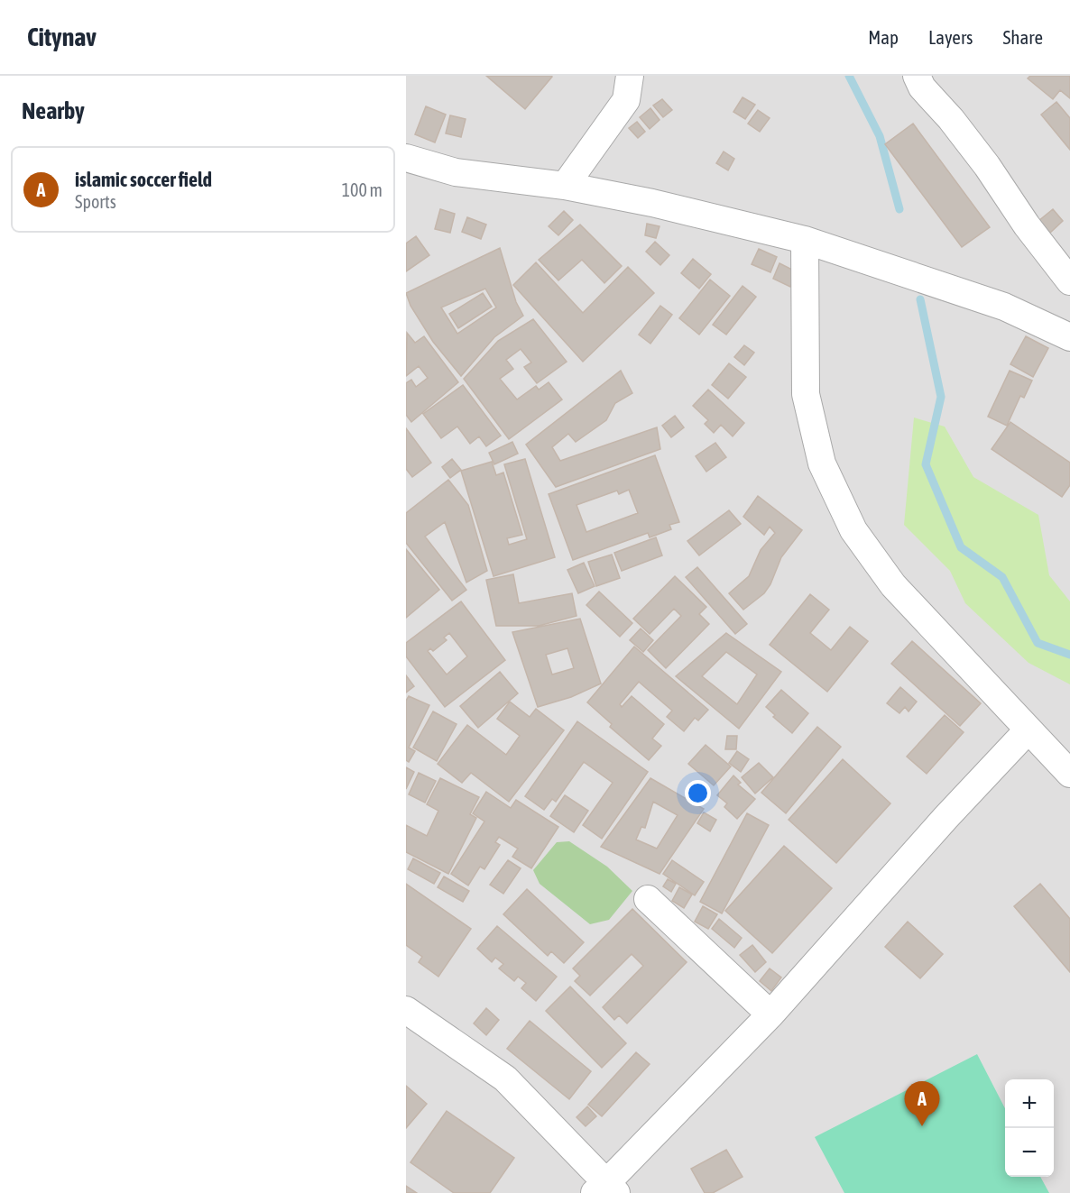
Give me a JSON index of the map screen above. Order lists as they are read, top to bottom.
{
  "page": {
    "header": "Citynav",
    "nav": ["Map", "Layers", "Share"],
    "heading": "Nearby",
    "list": [
      {
        "mark": "A",
        "name": "islamic soccer field",
        "note": "Sports",
        "value": "100 m"
      }
    ],
    "map_buttons": ["+", "−"],
    "pins": "A"
  }
}
